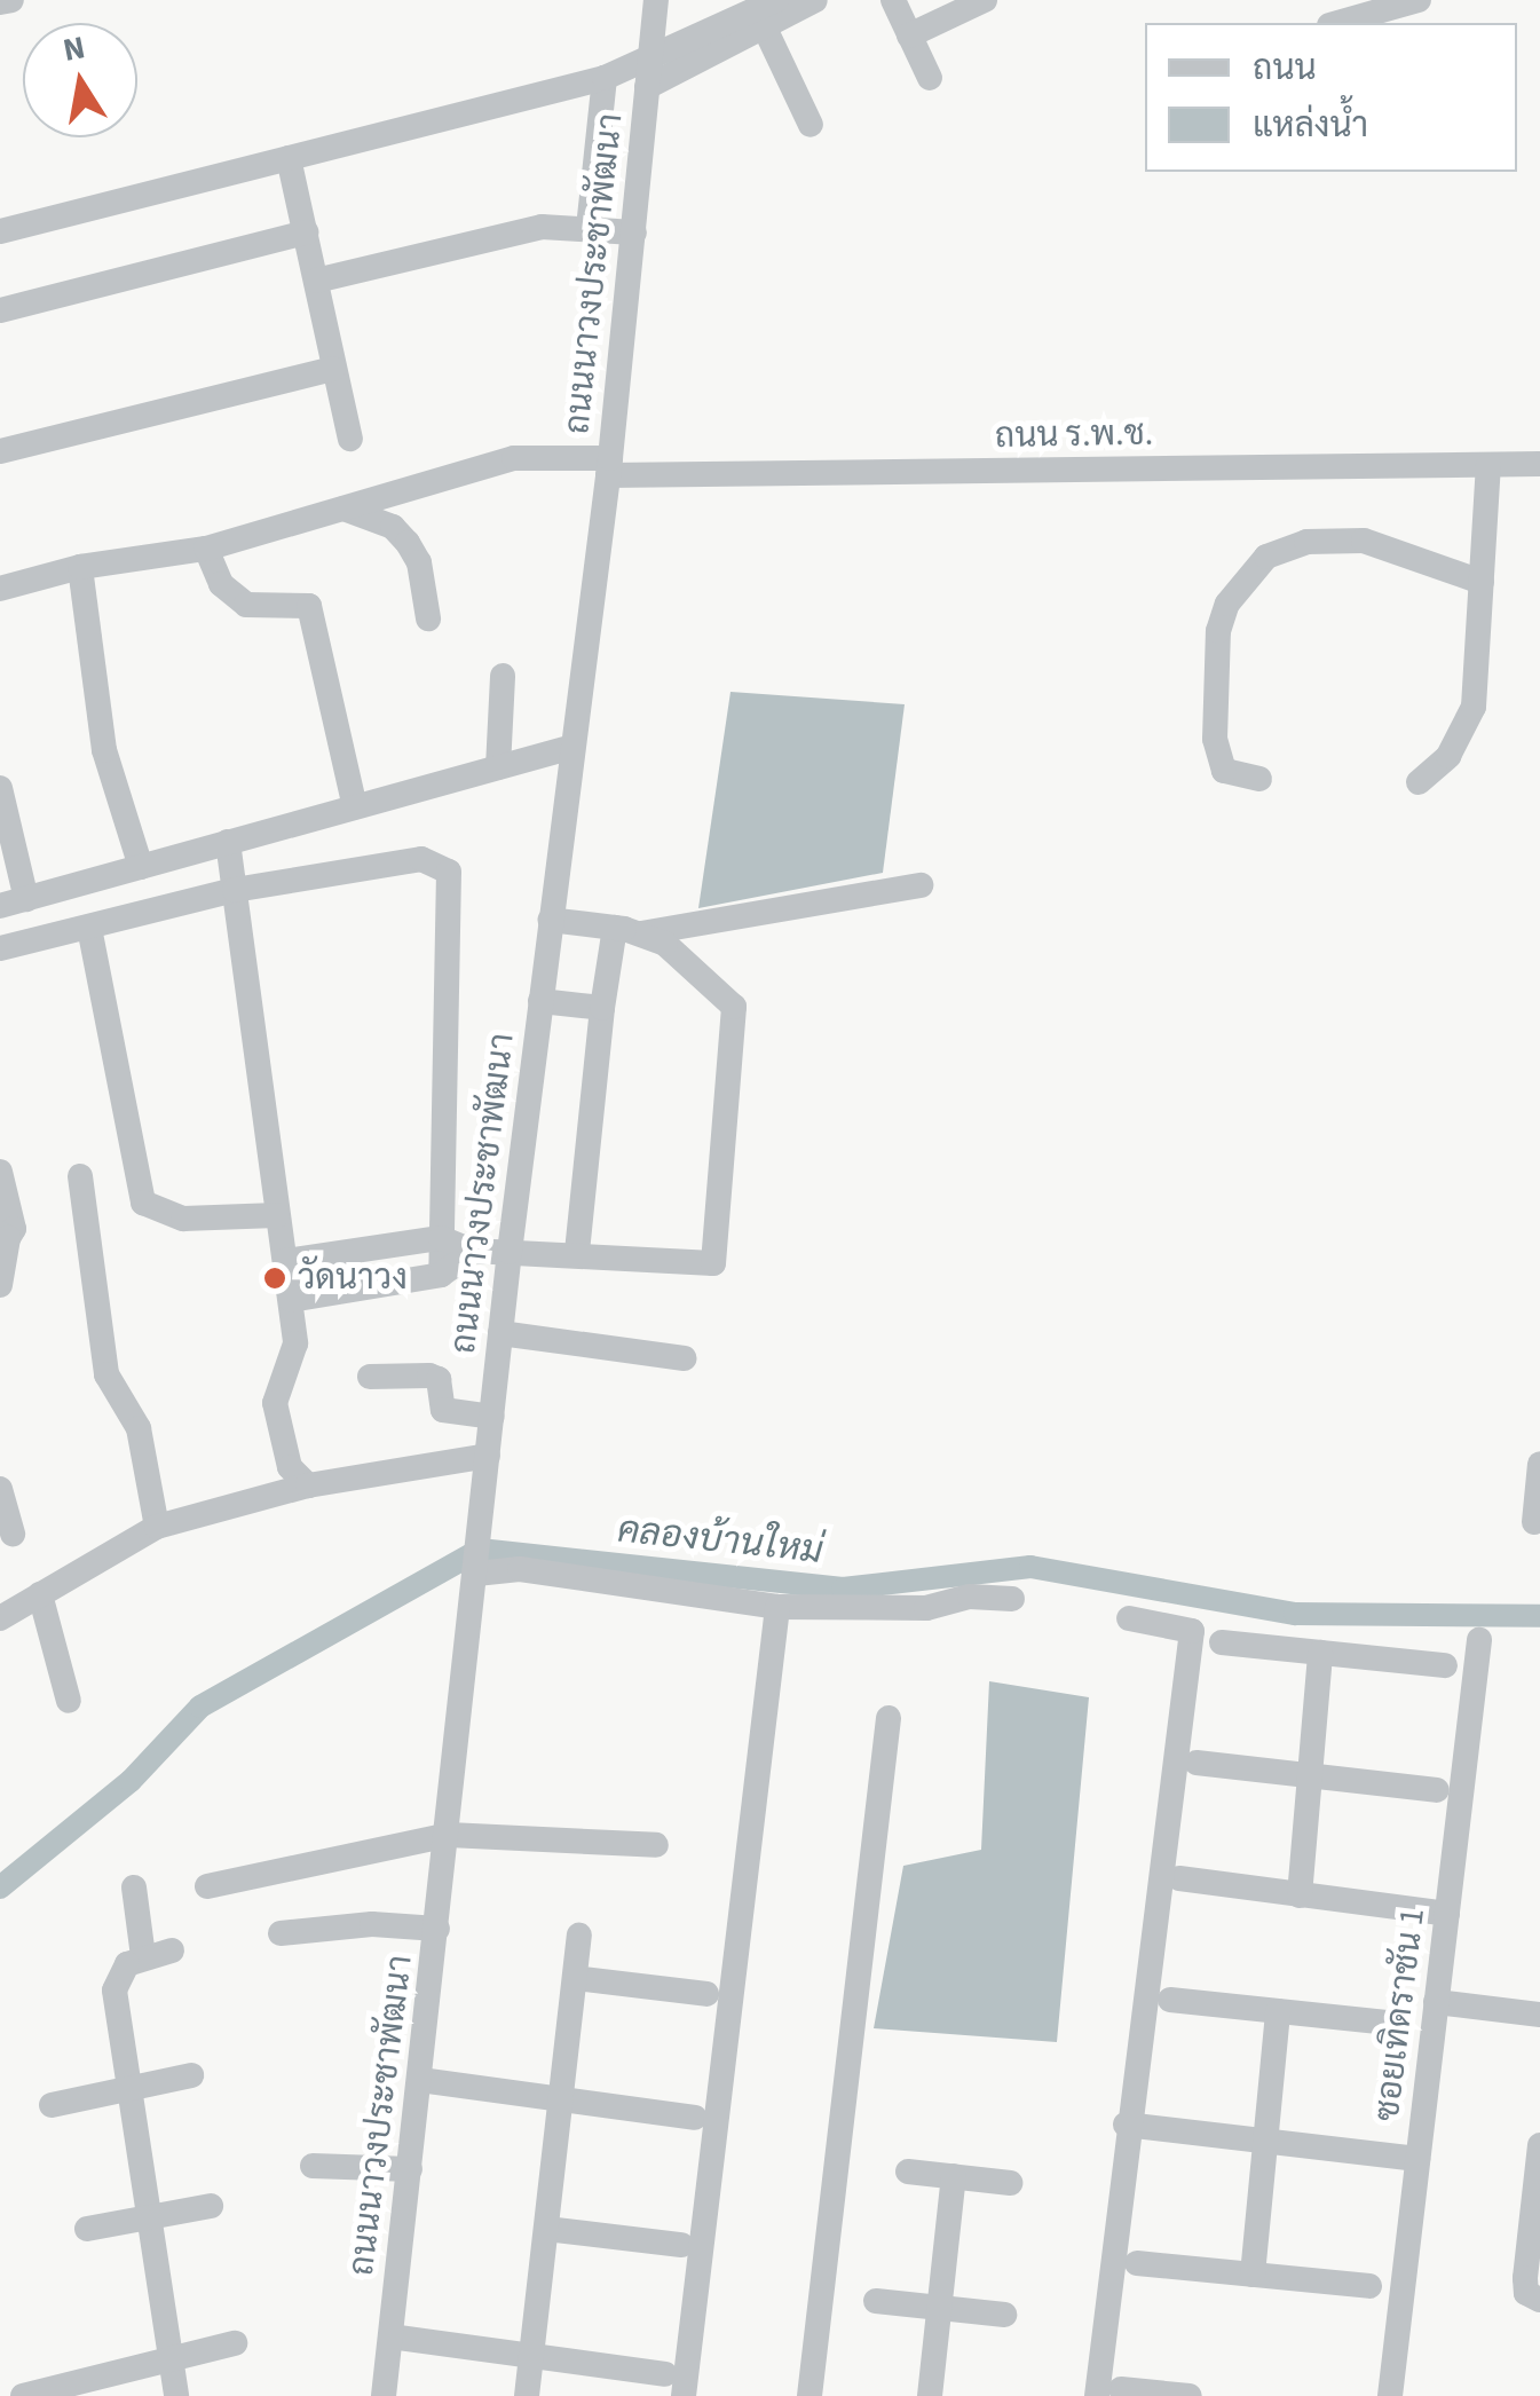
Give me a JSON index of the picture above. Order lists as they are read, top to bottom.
{
  "streets": {
    "street": ["ถนนนาวงประชาพัฒนา", "ถนน ร.พ.ช.", "ซอยเทิดราชัน 1"]
  },
  "crossings": [
    ["ถนนนาวงประชาพัฒนา", "ถนน ร.พ.ช."]
  ],
  "water": ["คลองบ้านใหม่"],
  "places": ["วัดนาวง"],
  "legend": ["ถนน", "แหล่งน้ำ"],
  "north": "top"
}
